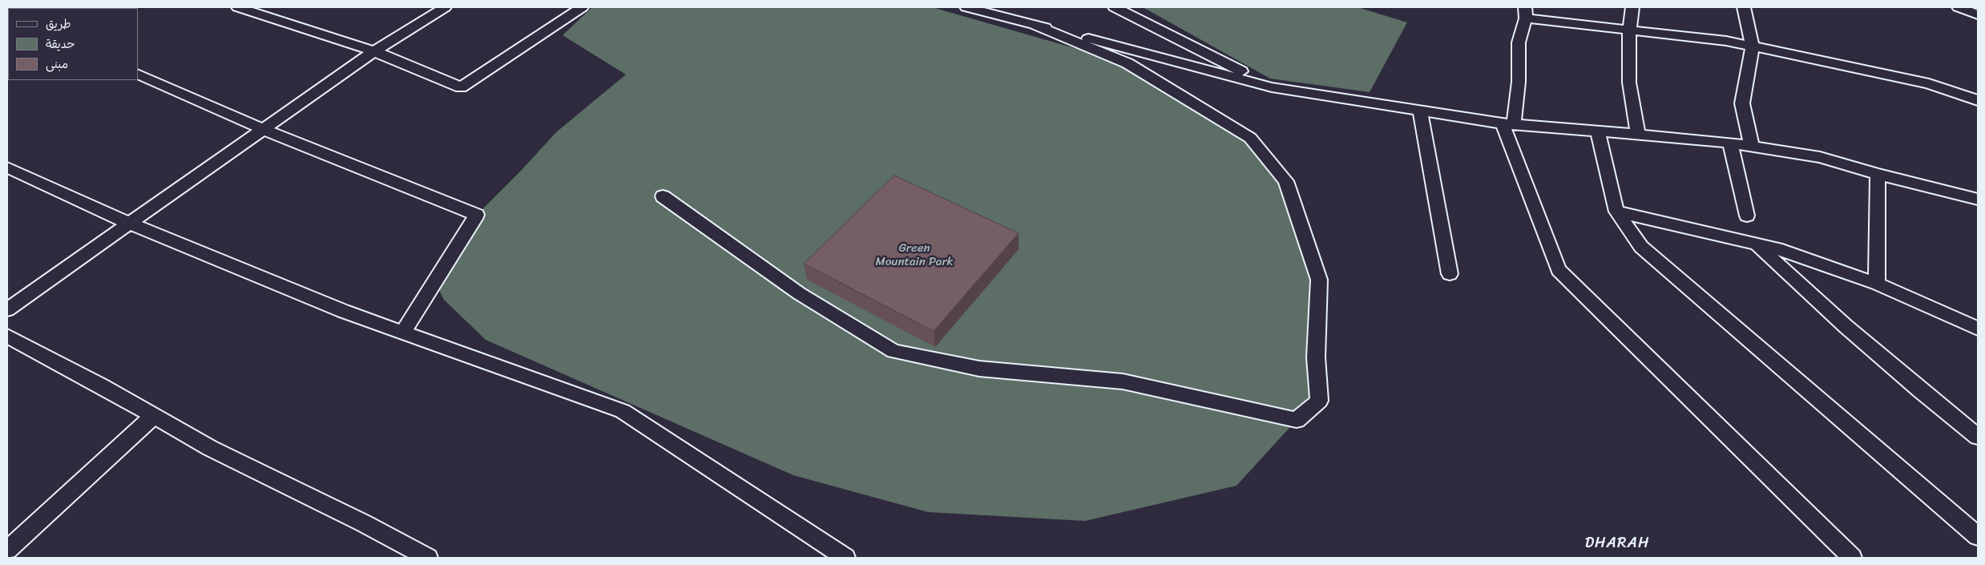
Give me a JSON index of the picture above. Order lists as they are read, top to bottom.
{
  "districts": ["DHARAH"],
  "parks": ["Green Mountain Park"],
  "legend": ["طريق", "حديقة", "مبنى"]
}
